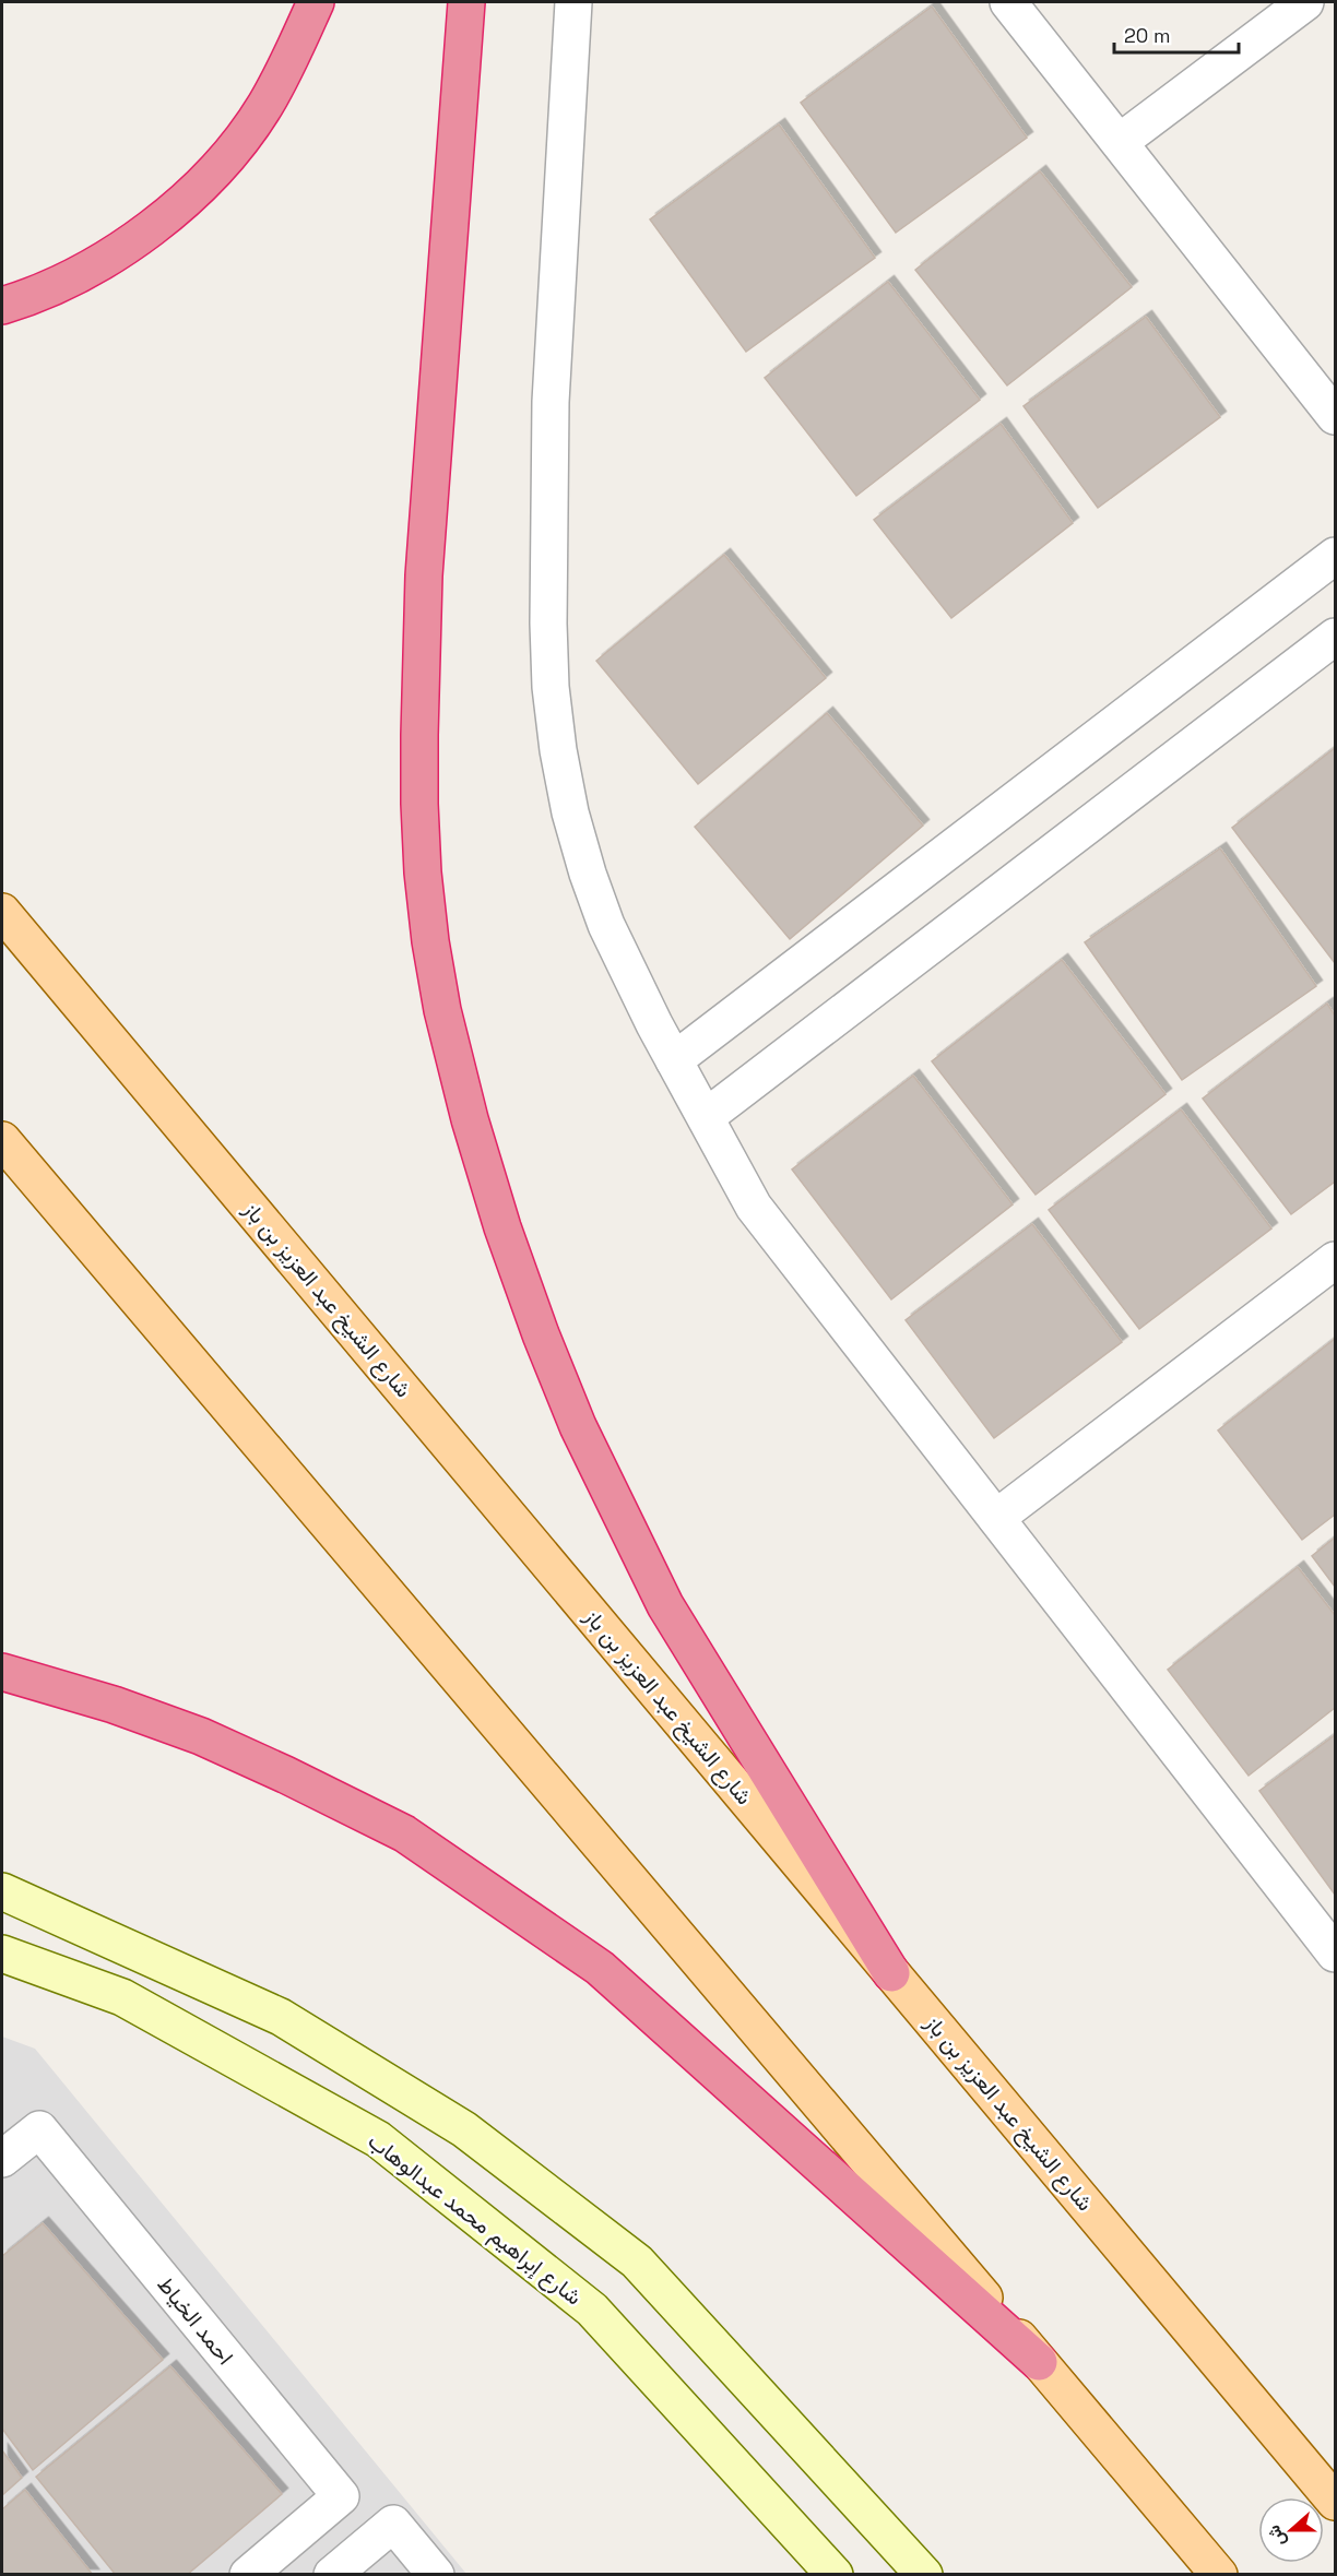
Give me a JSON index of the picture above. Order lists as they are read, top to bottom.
{
  "streets": {
    "main road": ["شارع الشيخ عبد العزيز بن باز"],
    "street": ["شارع إبراهيم محمد عبدالوهاب", "احمد الخياط"]
  },
  "scale_bar": "20 m",
  "north": "left"
}
